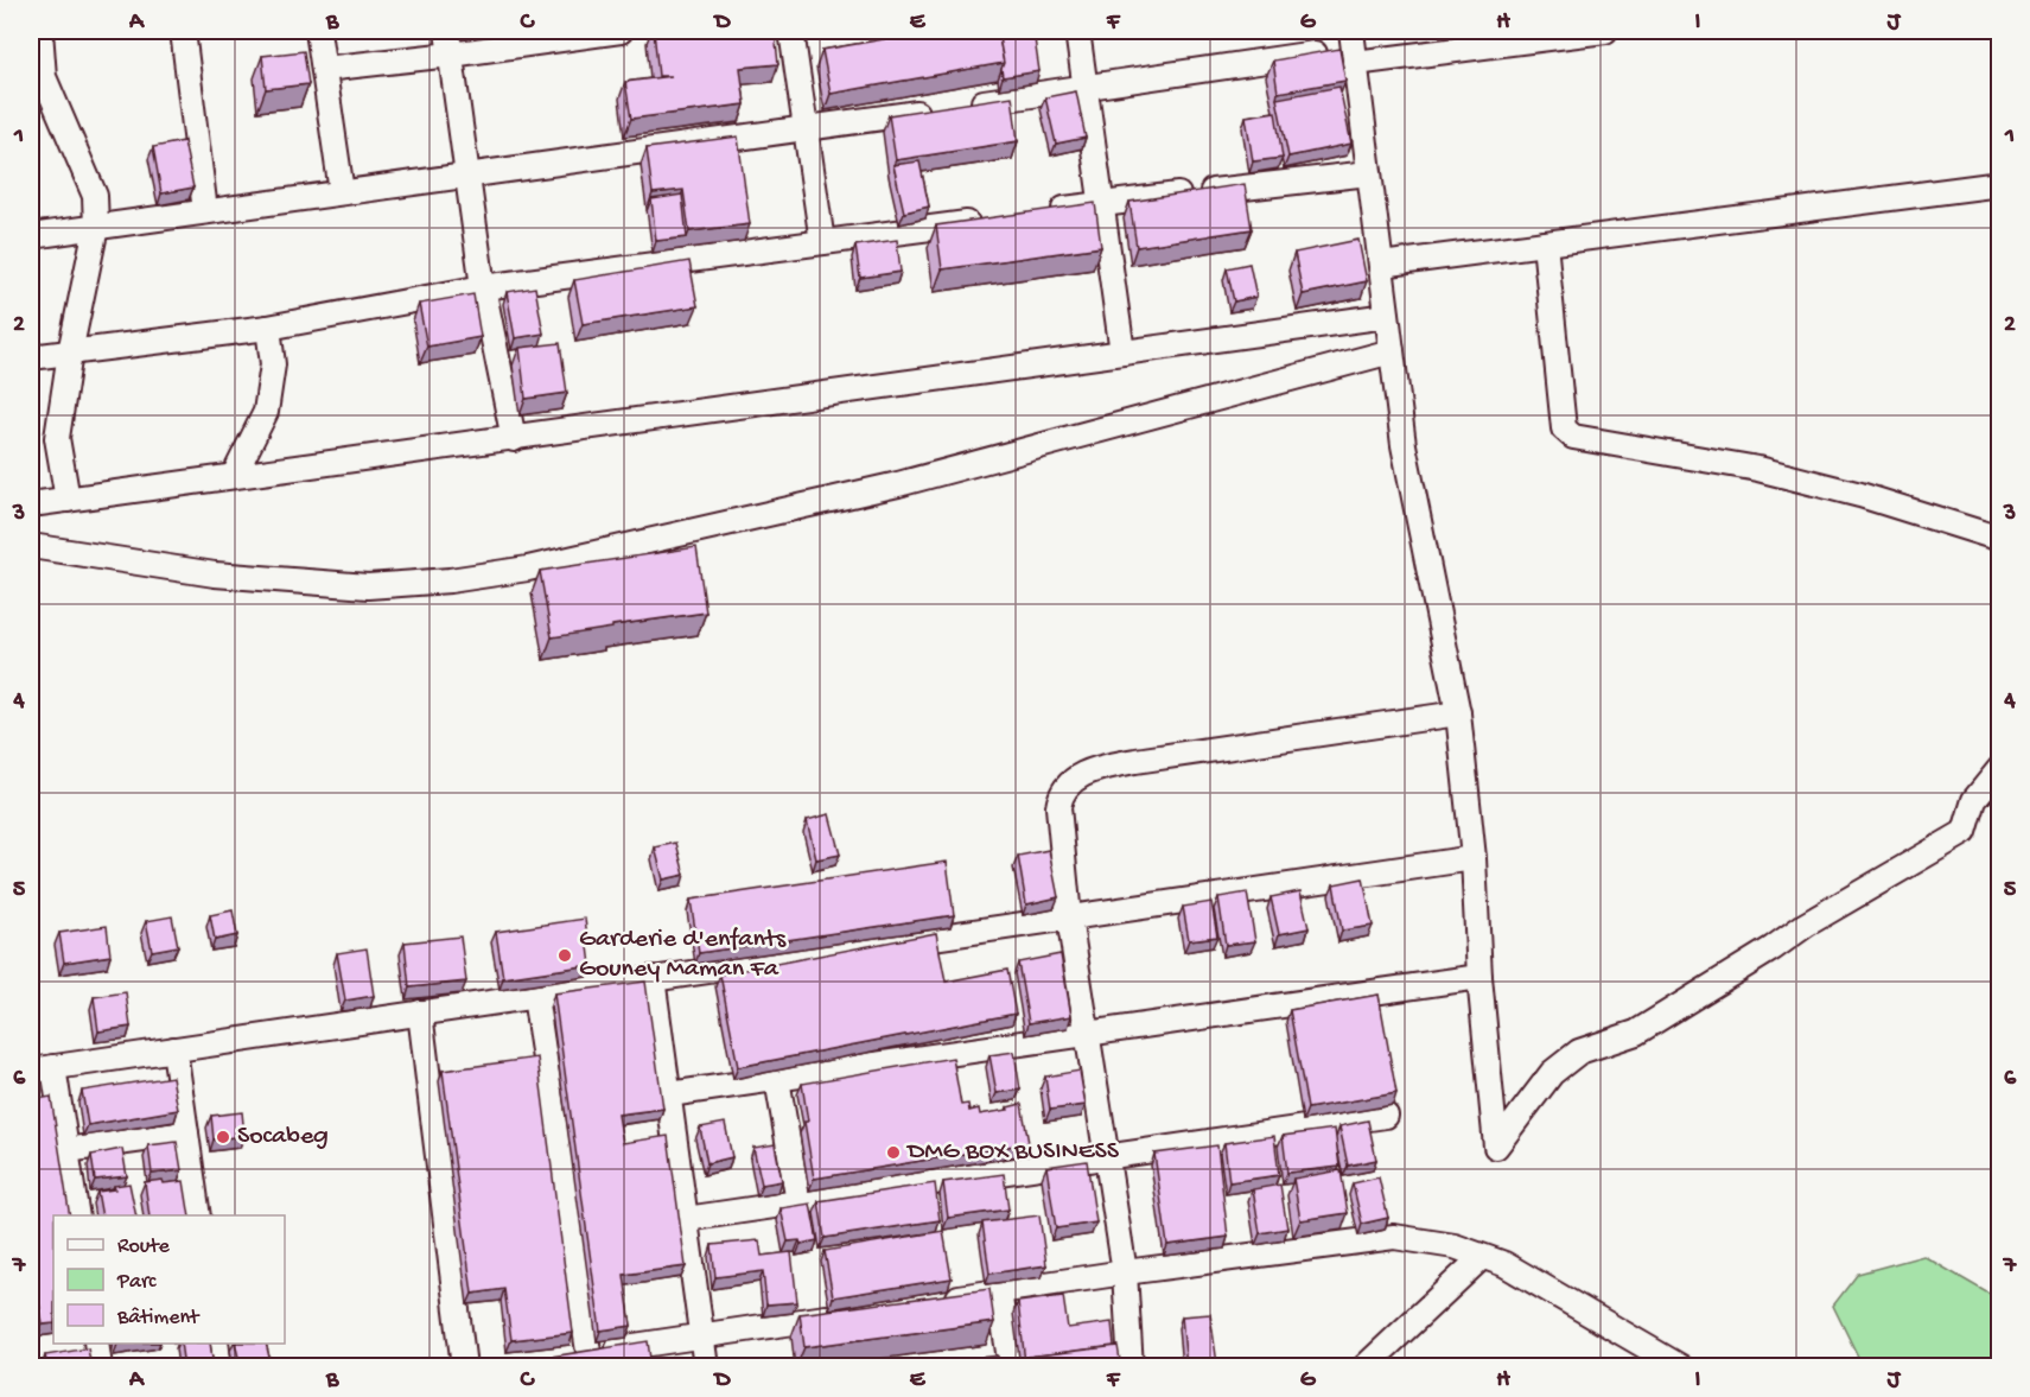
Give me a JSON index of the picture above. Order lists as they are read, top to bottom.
{
  "places": ["Garderie d'enfants Gouney Maman Fa", "Socabeg", "DMG BOX BUSINESS"],
  "legend": ["Route", "Parc", "Bâtiment"],
  "grid": {
    "columns": [
      "A",
      "B",
      "C",
      "D",
      "E",
      "F",
      "G",
      "H",
      "I",
      "J"
    ],
    "rows": [
      "1",
      "2",
      "3",
      "4",
      "5",
      "6",
      "7"
    ]
  }
}
